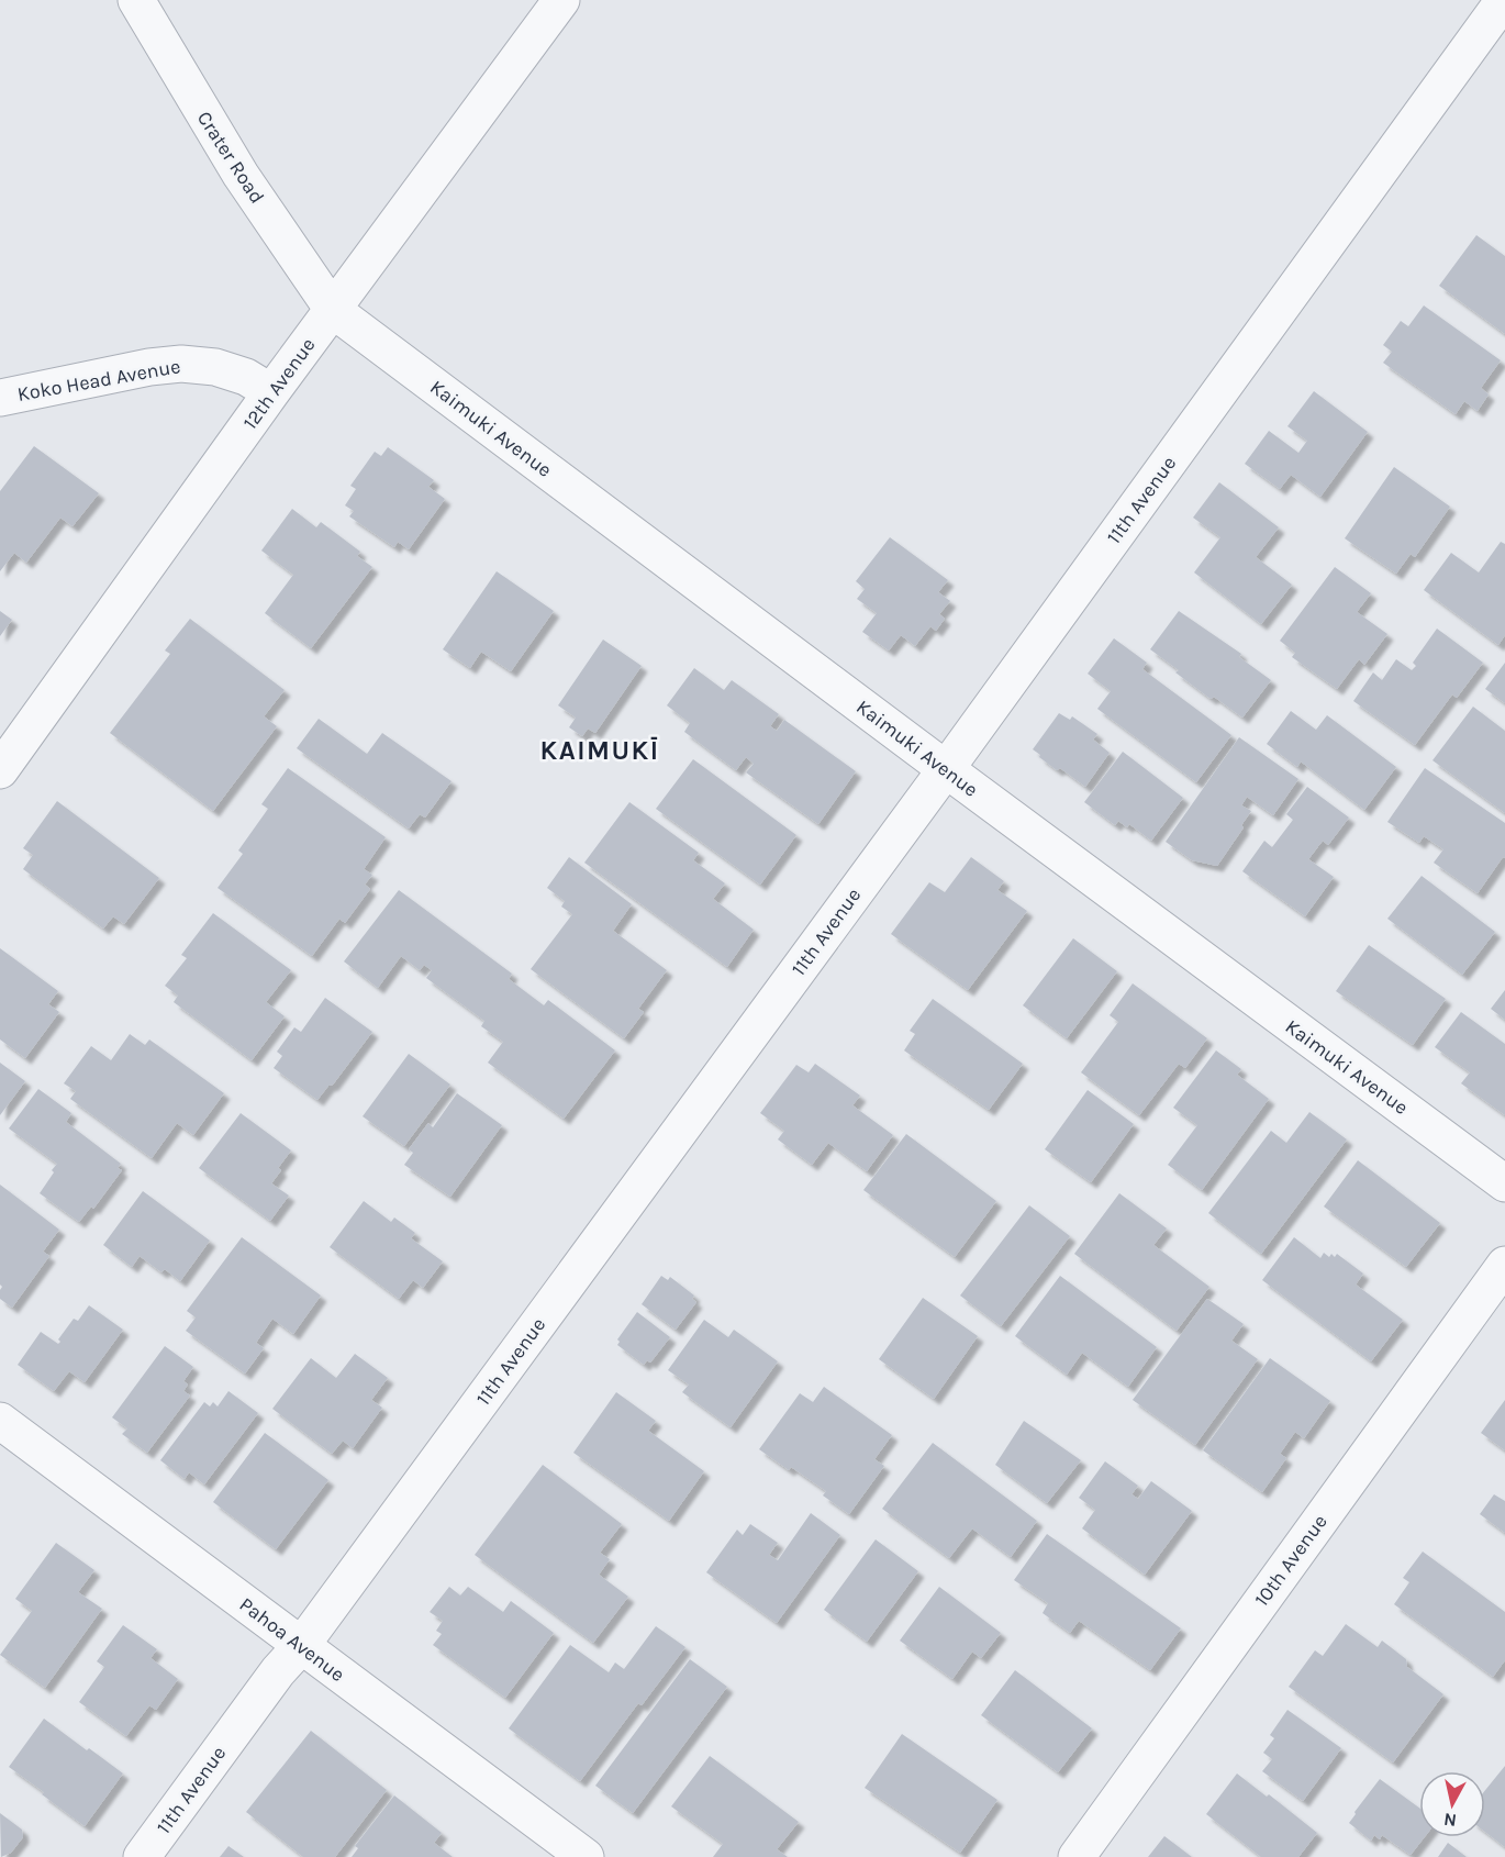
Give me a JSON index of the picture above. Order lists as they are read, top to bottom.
{
  "streets": {
    "street": [
      "Crater Road",
      "Koko Head Avenue",
      "12th Avenue",
      "Kaimuki Avenue",
      "11th Avenue",
      "10th Avenue",
      "Pahoa Avenue"
    ]
  },
  "crossings": [
    ["Crater Road", "12th Avenue"],
    ["Crater Road", "Kaimuki Avenue"],
    ["Koko Head Avenue", "12th Avenue"],
    ["12th Avenue", "Kaimuki Avenue"],
    ["Kaimuki Avenue", "11th Avenue"],
    ["11th Avenue", "Pahoa Avenue"]
  ],
  "districts": ["KAIMUKĪ"],
  "north": "bottom"
}
